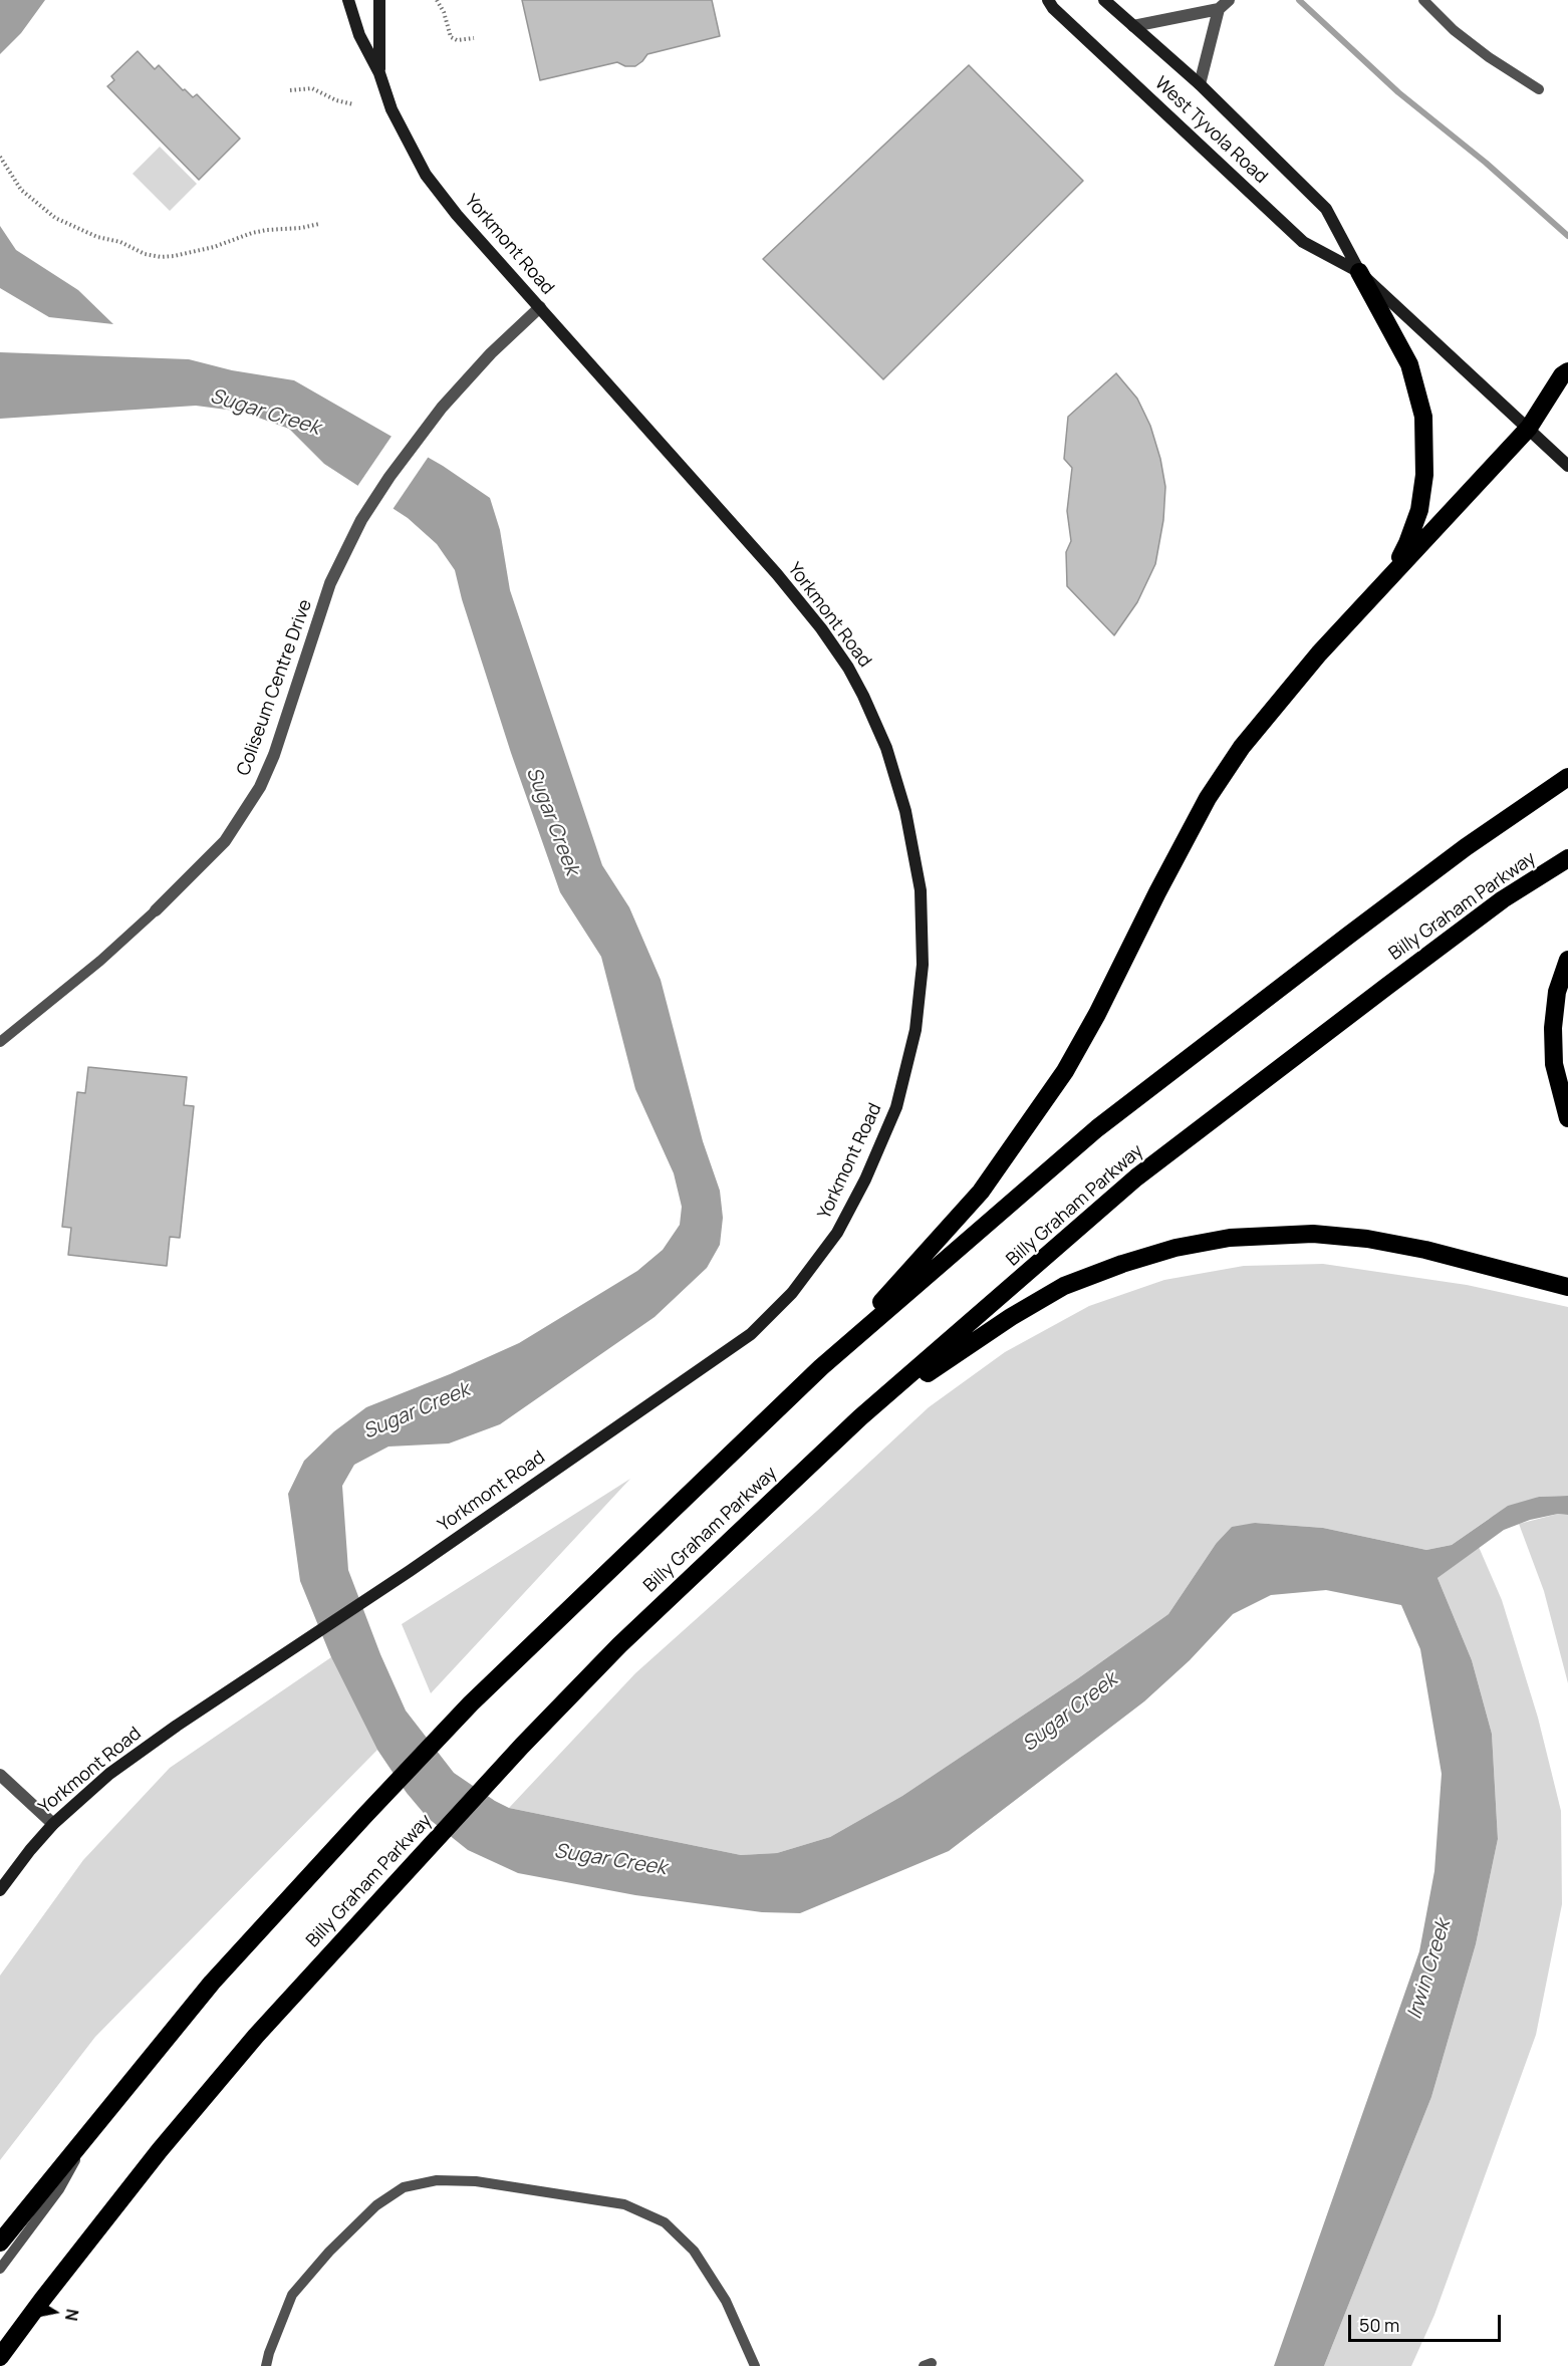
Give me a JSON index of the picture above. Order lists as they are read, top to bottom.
{
  "streets": {
    "highway": ["Billy Graham Parkway"],
    "street": ["West Tyvola Road", "Yorkmont Road", "Coliseum Centre Drive"]
  },
  "crossings": [
    ["Yorkmont Road", "Coliseum Centre Drive"]
  ],
  "water": ["Sugar Creek", "Irwin Creek"],
  "scale_bar": "50 m",
  "north": "right"
}
